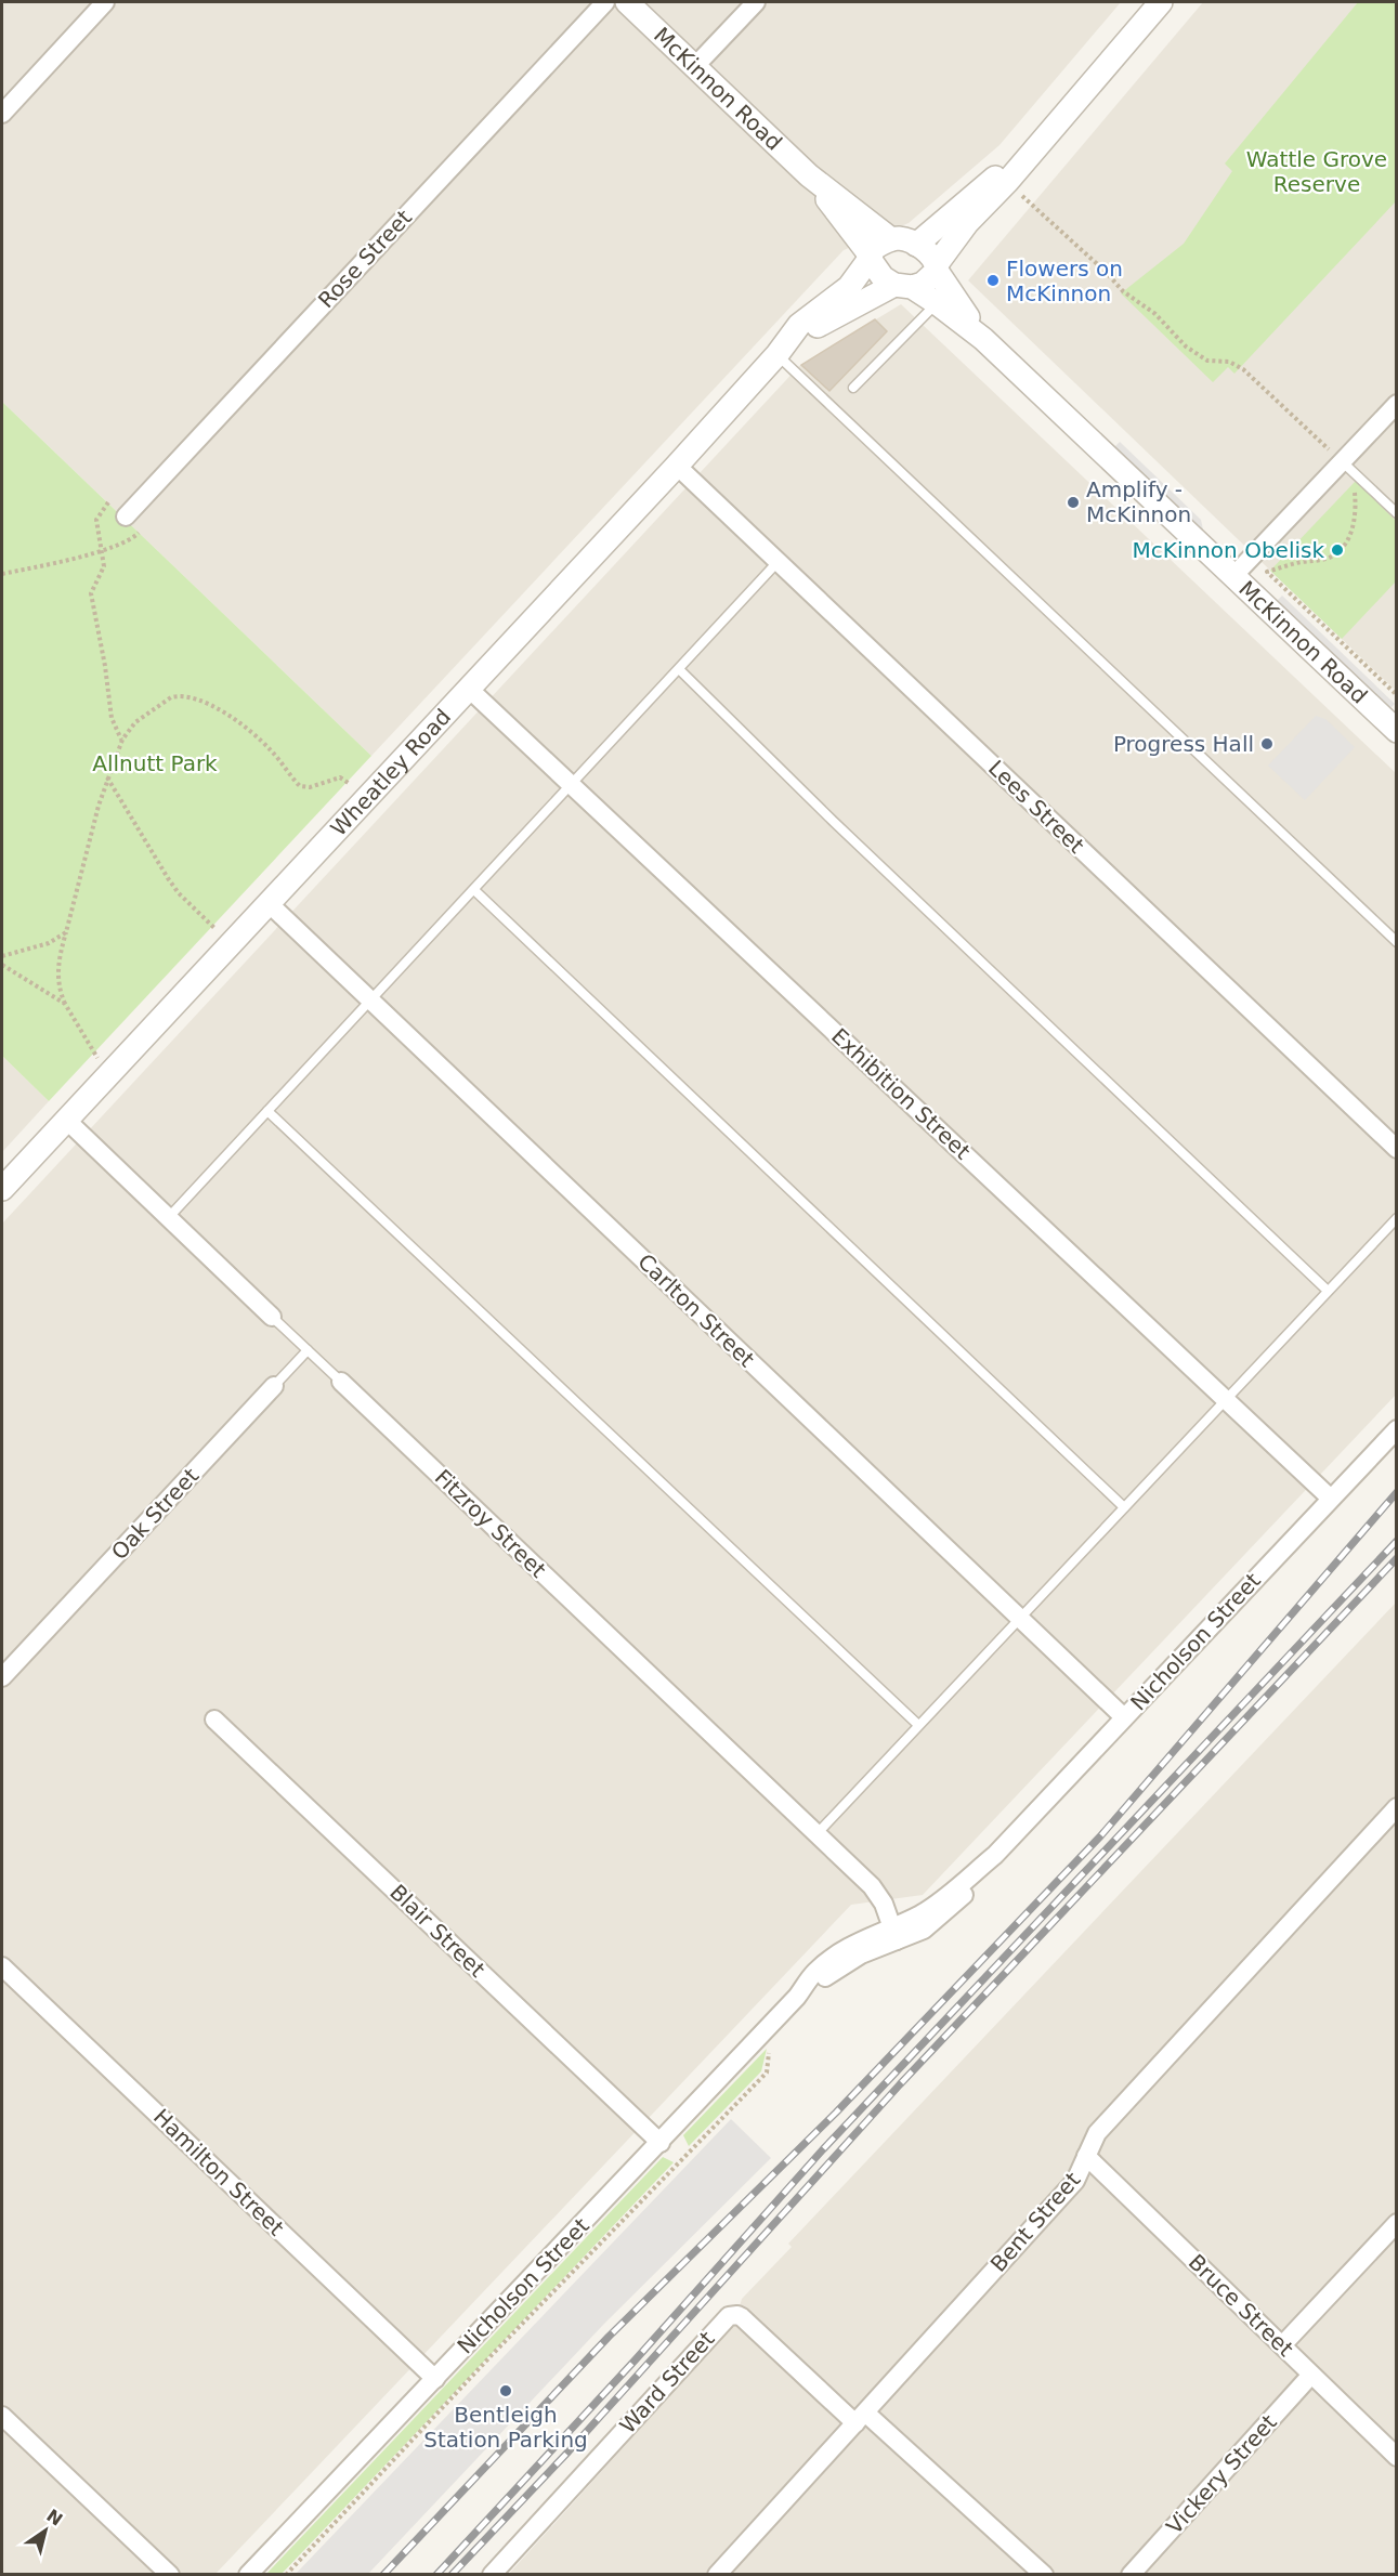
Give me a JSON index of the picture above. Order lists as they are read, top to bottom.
{
  "streets": {
    "street": [
      "McKinnon Road",
      "Rose Street",
      "Wheatley Road",
      "Lees Street",
      "Exhibition Street",
      "Carlton Street",
      "Oak Street",
      "Fitzroy Street",
      "Nicholson Street",
      "Blair Street",
      "Hamilton Street",
      "Bent Street",
      "Bruce Street",
      "Ward Street",
      "Vickery Street"
    ]
  },
  "crossings": [
    ["McKinnon Road", "Wheatley Road"],
    ["Wheatley Road", "Lees Street"],
    ["Wheatley Road", "Exhibition Street"],
    ["Wheatley Road", "Carlton Street"],
    ["Wheatley Road", "Fitzroy Street"],
    ["Exhibition Street", "Nicholson Street"],
    ["Carlton Street", "Nicholson Street"],
    ["Oak Street", "Fitzroy Street"],
    ["Fitzroy Street", "Nicholson Street"],
    ["Nicholson Street", "Blair Street"],
    ["Nicholson Street", "Hamilton Street"],
    ["Bent Street", "Bruce Street"],
    ["Bent Street", "Ward Street"],
    ["Bruce Street", "Vickery Street"]
  ],
  "parks": ["Wattle Grove Reserve", "Allnutt Park"],
  "places": [
    "Flowers on McKinnon",
    "Amplify - McKinnon",
    "McKinnon Obelisk",
    "Progress Hall",
    "Bentleigh Station Parking"
  ],
  "north": "top right"
}
